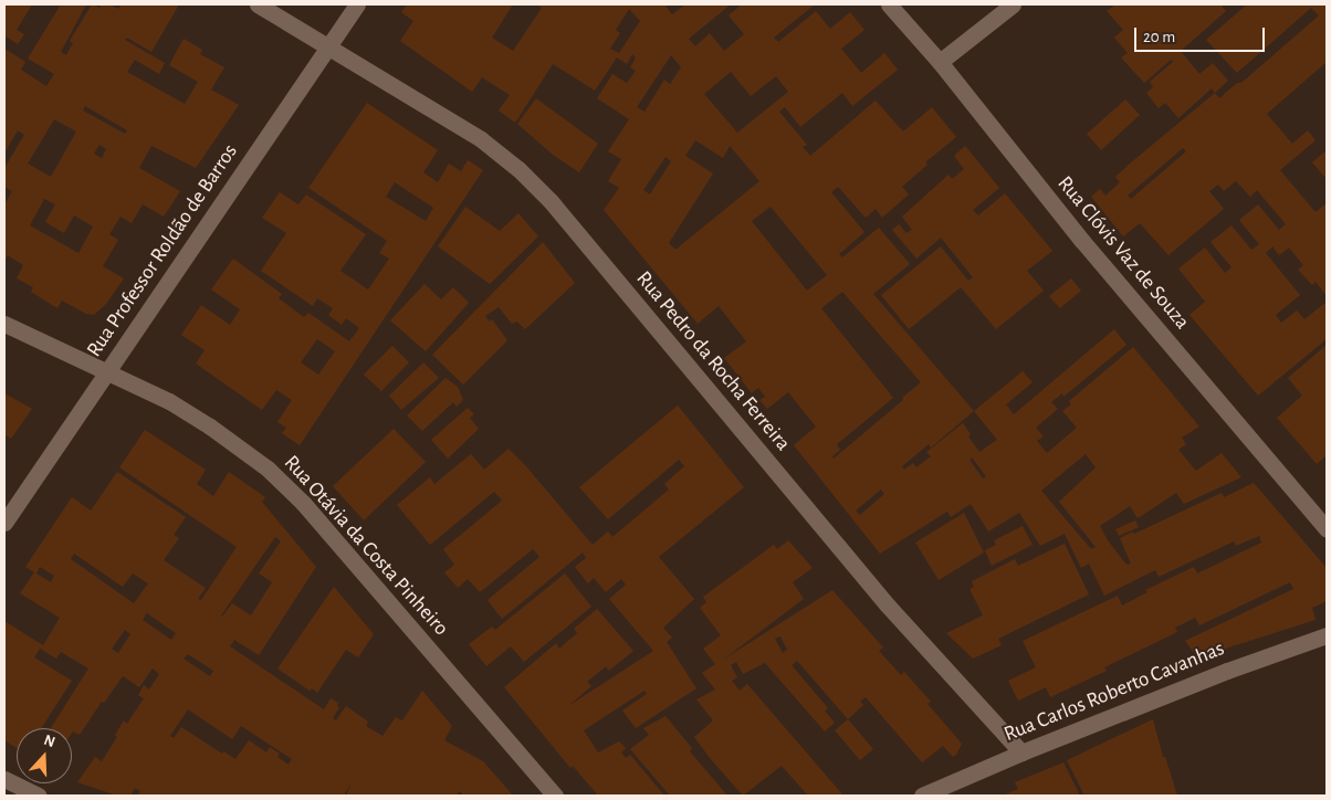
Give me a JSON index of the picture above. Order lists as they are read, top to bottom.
{
  "streets": {
    "street": [
      "Rua Professor Roldão de Barros",
      "Rua Clóvis Vaz de Souza",
      "Rua Pedro da Rocha Ferreira",
      "Rua Otávia da Costa Pinheiro",
      "Rua Carlos Roberto Cavanhas"
    ]
  },
  "crossings": [
    ["Rua Professor Roldão de Barros", "Rua Pedro da Rocha Ferreira"],
    ["Rua Professor Roldão de Barros", "Rua Otávia da Costa Pinheiro"],
    ["Rua Pedro da Rocha Ferreira", "Rua Carlos Roberto Cavanhas"]
  ],
  "scale_bar": "20 m",
  "north": "top"
}
